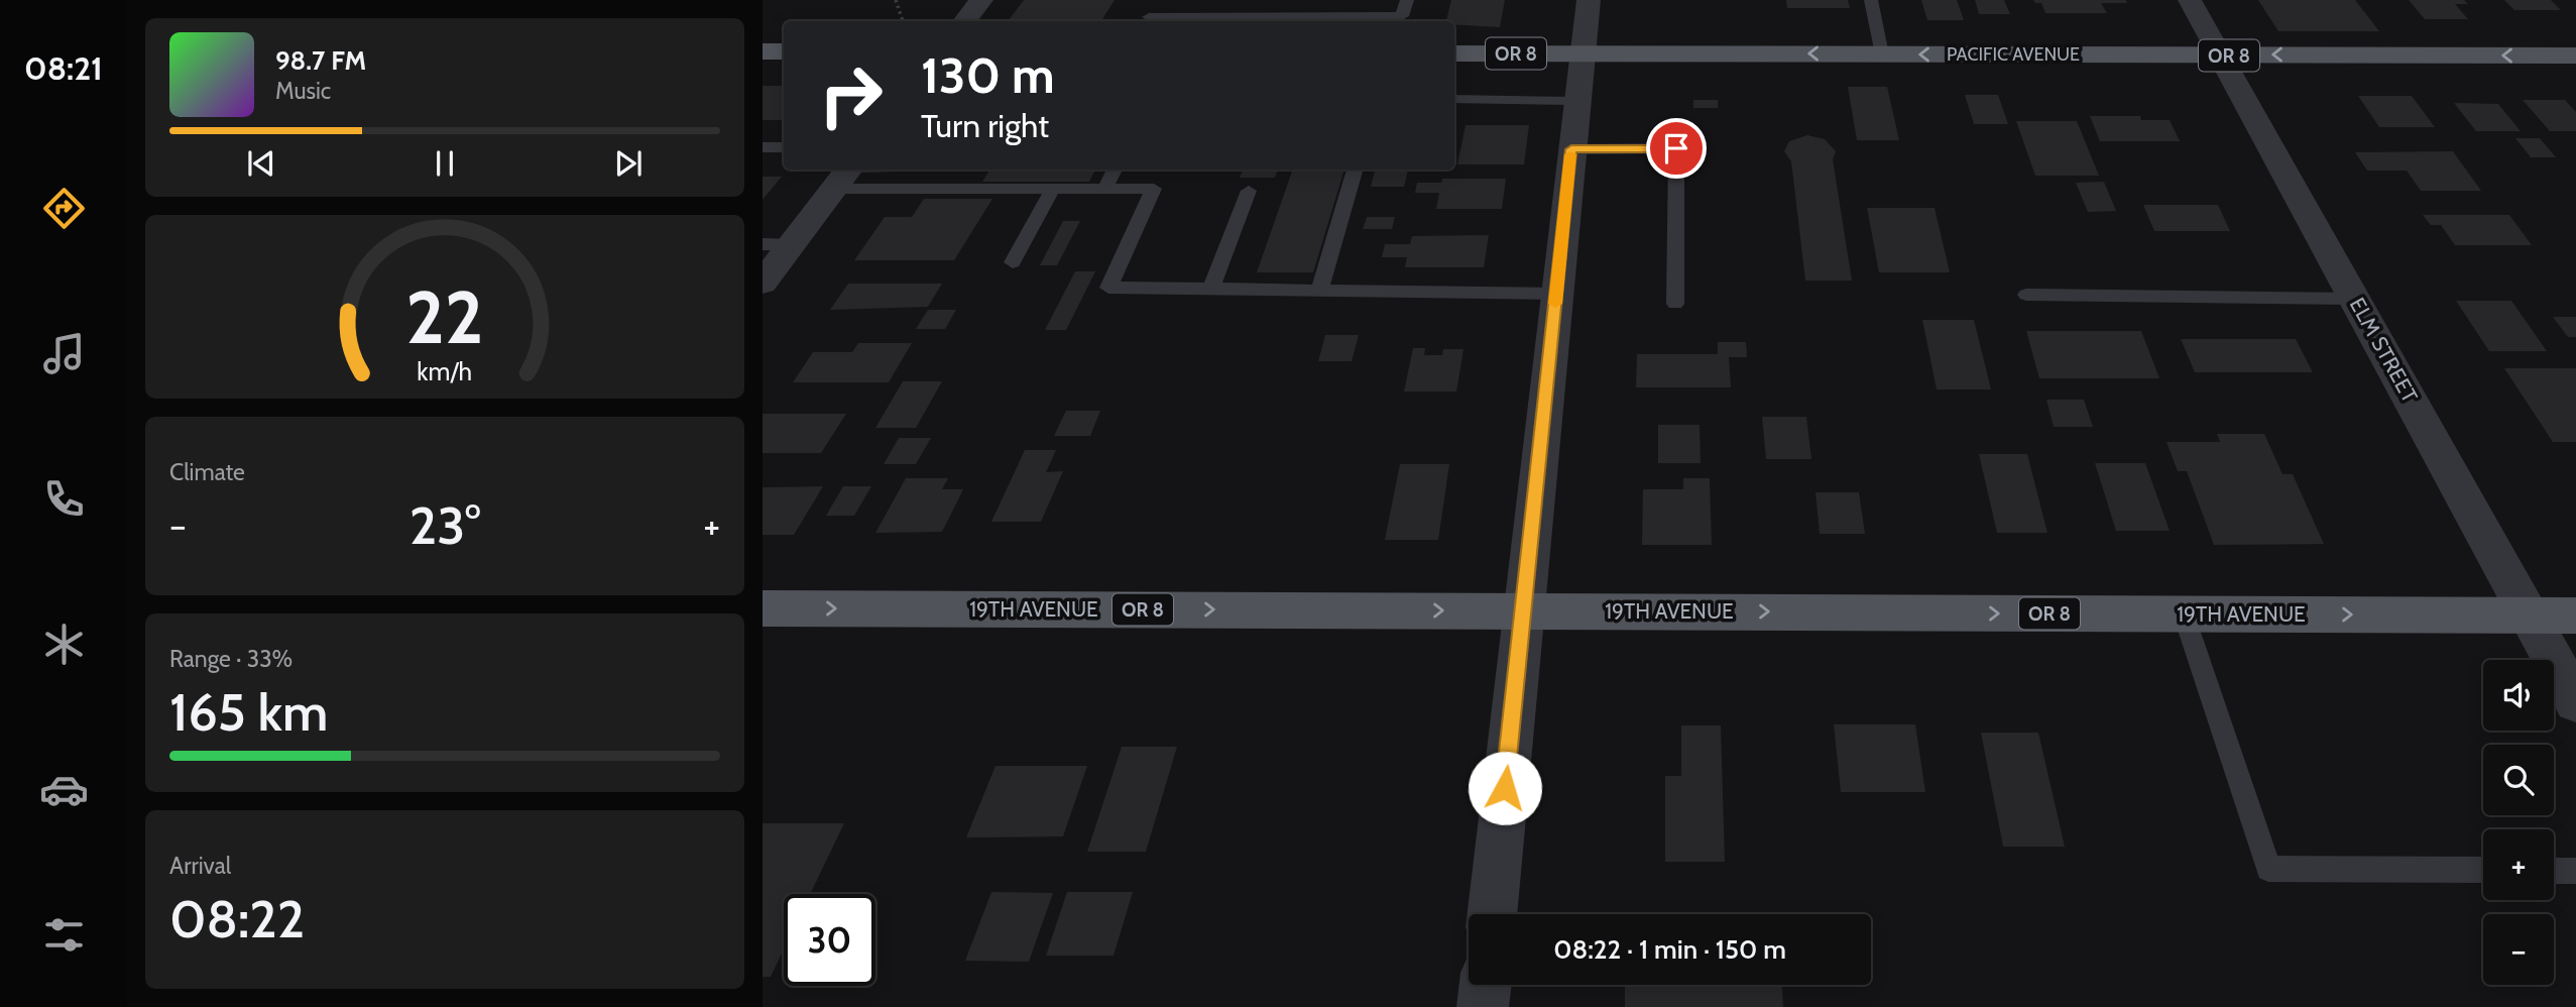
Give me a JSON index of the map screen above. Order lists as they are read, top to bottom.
{
  "streets": {
    "main road": ["OR 8", "PACIFIC AVENUE", "19TH AVENUE"],
    "street": ["ELM STREET"]
  },
  "crossings": [
    ["PACIFIC AVENUE", "ELM STREET"],
    ["ELM STREET", "19TH AVENUE"]
  ],
  "one_way": ["PACIFIC AVENUE", "19TH AVENUE"],
  "page": {
    "tabs": "08:21",
    "turn": ["130 m", "Turn right"],
    "song": ["98.7 FM", "Music"],
    "tile": [
      "Climate",
      ["Range · 33%", "165 km"],
      ["Arrival", "08:22"]
    ],
    "heat": ["−", "23°", "+"],
    "map_buttons": ["+", "−"],
    "limit": "30",
    "trip": "08:22 · 1 min · 150 m",
    "gauge": ["22", "km/h"]
  }
}
